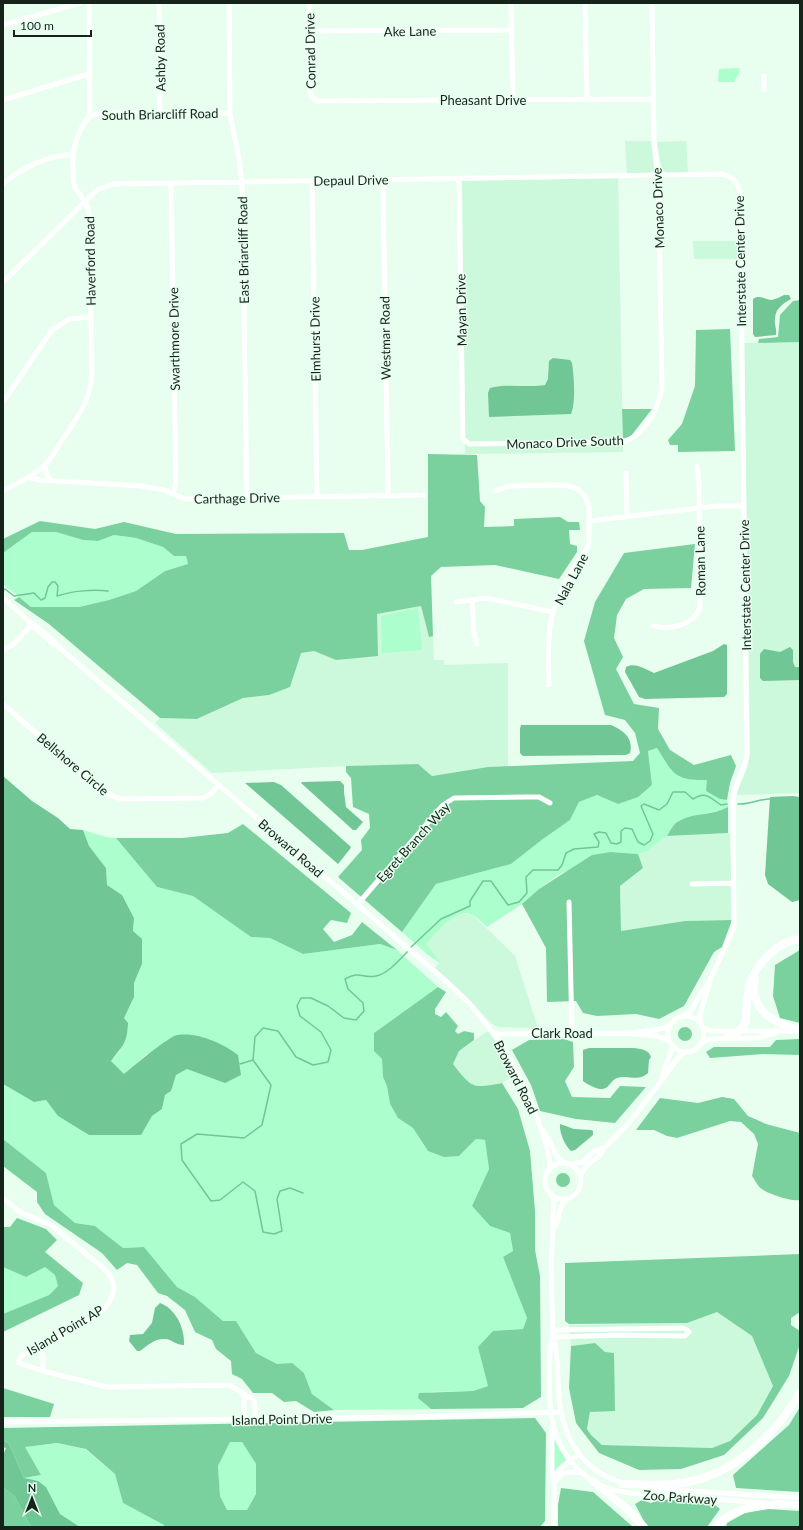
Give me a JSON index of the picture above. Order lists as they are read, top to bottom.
{
  "streets": {
    "main road": ["Broward Road", "Zoo Parkway"],
    "street": [
      "Ake Lane",
      "Conrad Drive",
      "Ashby Road",
      "Pheasant Drive",
      "South Briarcliff Road",
      "Depaul Drive",
      "Monaco Drive",
      "East Briarcliff Road",
      "Haverford Road",
      "Interstate Center Drive",
      "Mayan Drive",
      "Westmar Road",
      "Swarthmore Drive",
      "Elmhurst Drive",
      "Monaco Drive South",
      "Carthage Drive",
      "Roman Lane",
      "Nala Lane",
      "Bellshore Circle",
      "Egret Branch Way",
      "Clark Road",
      "Island Point AP",
      "Island Point Drive"
    ]
  },
  "crossings": [
    ["Ake Lane", "Conrad Drive"],
    ["Conrad Drive", "Pheasant Drive"],
    ["Ashby Road", "South Briarcliff Road"],
    ["Pheasant Drive", "Monaco Drive"],
    ["South Briarcliff Road", "East Briarcliff Road"],
    ["South Briarcliff Road", "Haverford Road"],
    ["Depaul Drive", "Monaco Drive"],
    ["Depaul Drive", "East Briarcliff Road"],
    ["Depaul Drive", "Haverford Road"],
    ["Depaul Drive", "Interstate Center Drive"],
    ["Depaul Drive", "Mayan Drive"],
    ["Depaul Drive", "Westmar Road"],
    ["Depaul Drive", "Swarthmore Drive"],
    ["Depaul Drive", "Elmhurst Drive"],
    ["Monaco Drive", "Monaco Drive South"],
    ["East Briarcliff Road", "Carthage Drive"],
    ["Haverford Road", "Carthage Drive"],
    ["Interstate Center Drive", "Clark Road"],
    ["Mayan Drive", "Monaco Drive South"],
    ["Westmar Road", "Carthage Drive"],
    ["Swarthmore Drive", "Carthage Drive"],
    ["Elmhurst Drive", "Carthage Drive"],
    ["Bellshore Circle", "Broward Road"],
    ["Egret Branch Way", "Broward Road"],
    ["Broward Road", "Clark Road"],
    ["Island Point AP", "Island Point Drive"]
  ],
  "scale_bar": "100 m",
  "north": "top"
}
